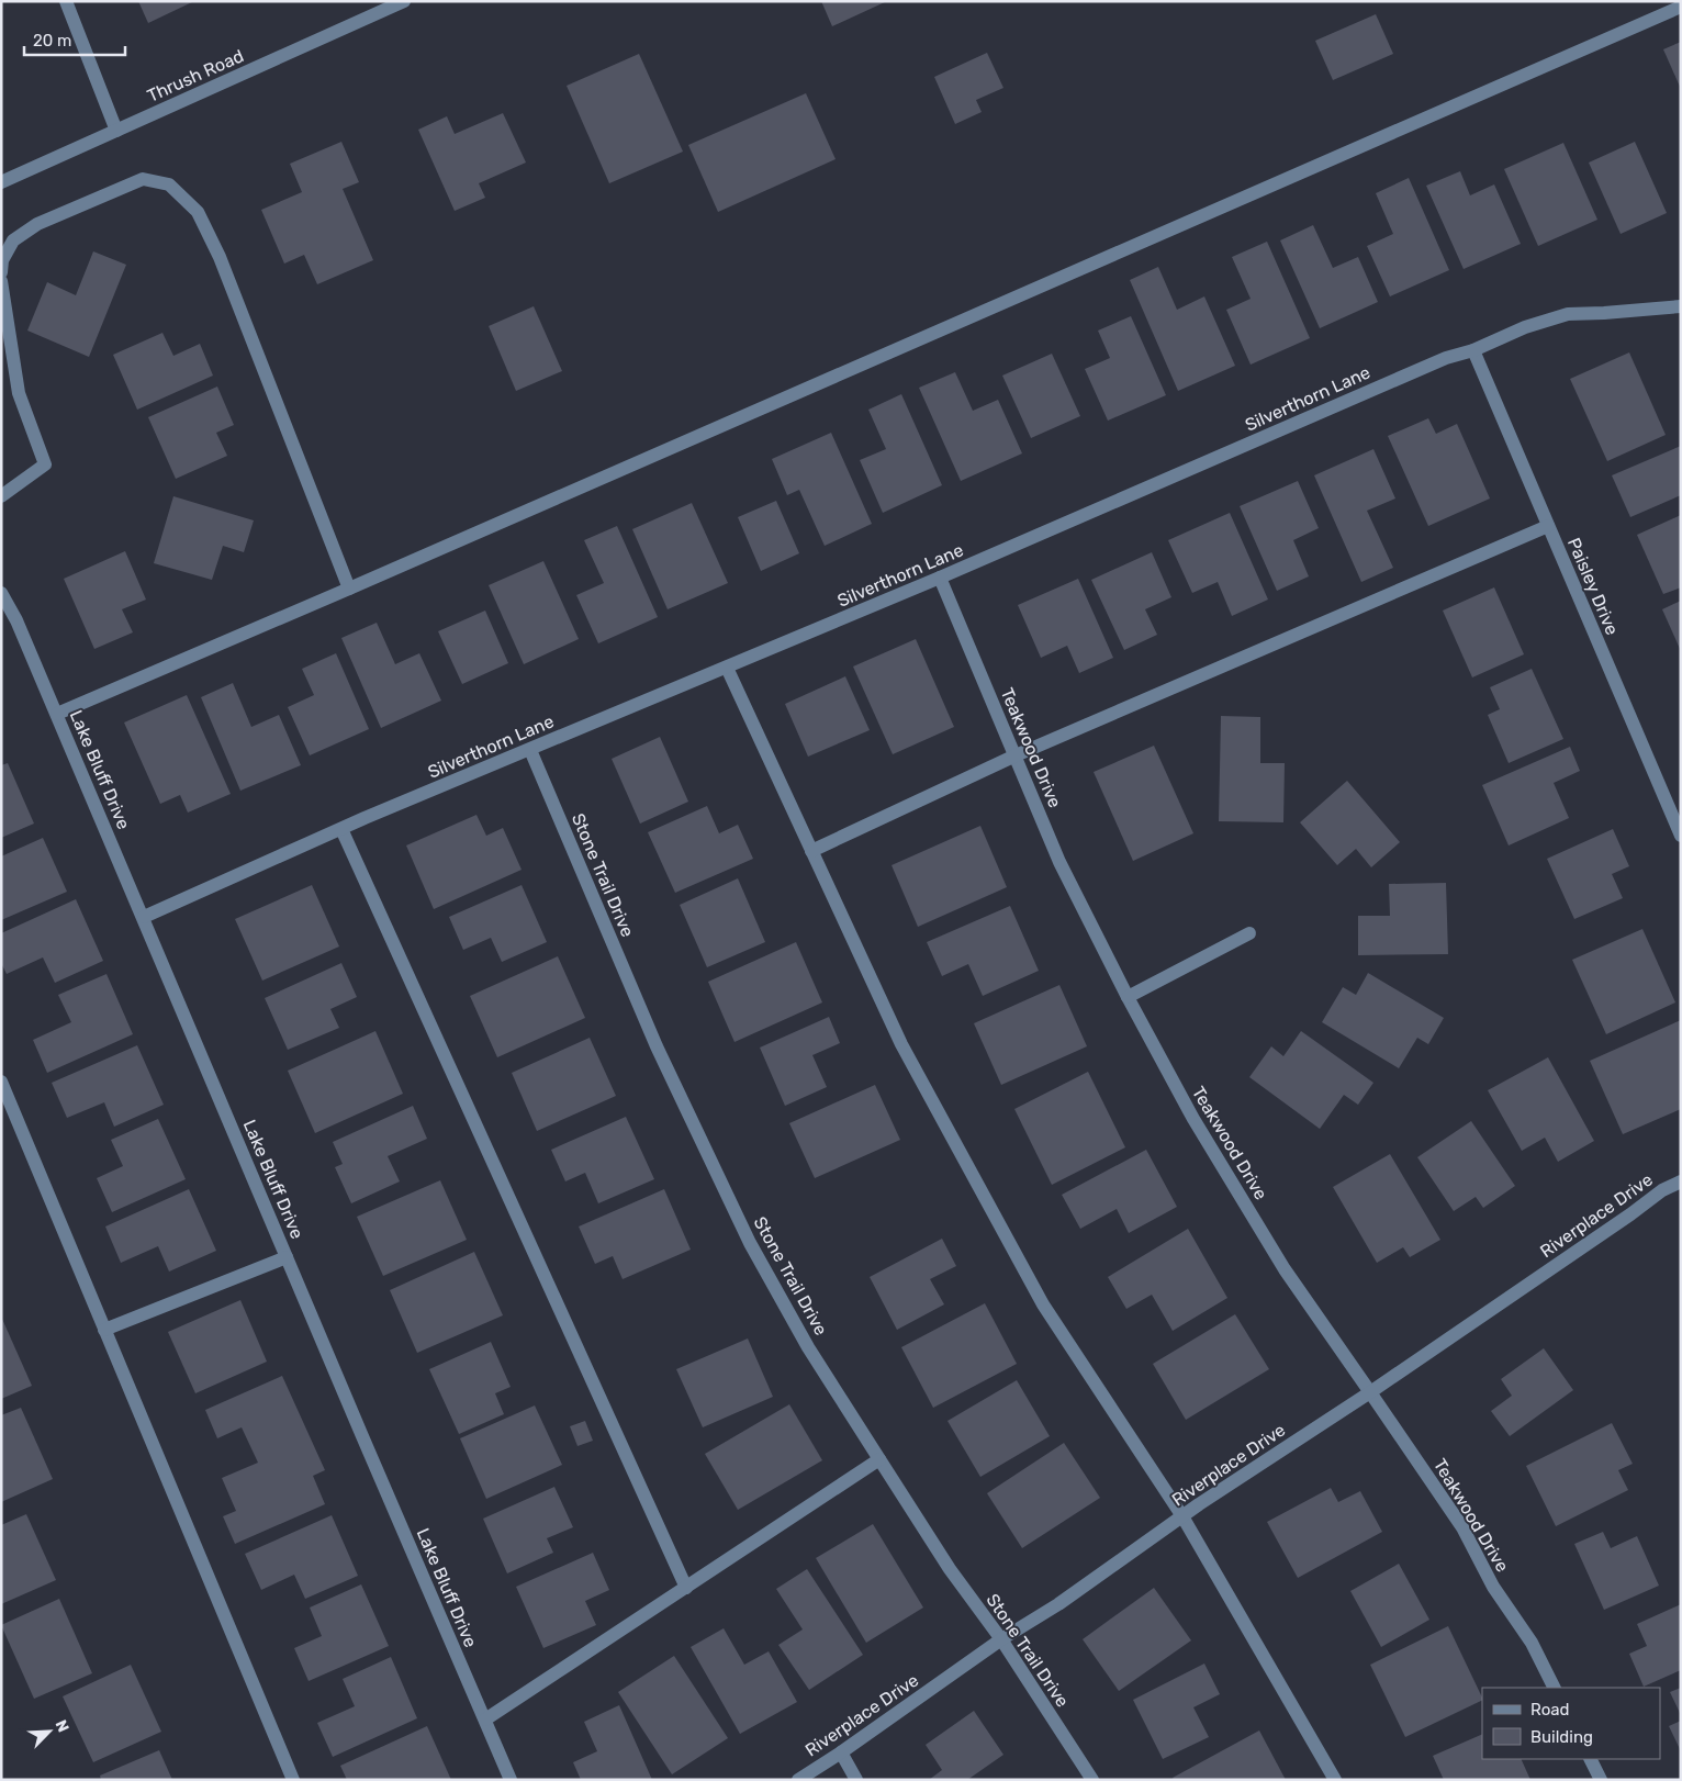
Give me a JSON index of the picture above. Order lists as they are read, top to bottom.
{
  "streets": {
    "street": [
      "Thrush Road",
      "Silverthorn Lane",
      "Paisley Drive",
      "Teakwood Drive",
      "Lake Bluff Drive",
      "Stone Trail Drive",
      "Riverplace Drive"
    ]
  },
  "crossings": [
    ["Silverthorn Lane", "Paisley Drive"],
    ["Silverthorn Lane", "Teakwood Drive"],
    ["Silverthorn Lane", "Lake Bluff Drive"],
    ["Silverthorn Lane", "Stone Trail Drive"],
    ["Teakwood Drive", "Riverplace Drive"],
    ["Stone Trail Drive", "Riverplace Drive"]
  ],
  "legend": ["Road", "Building"],
  "scale_bar": "20 m",
  "north": "top right"
}
